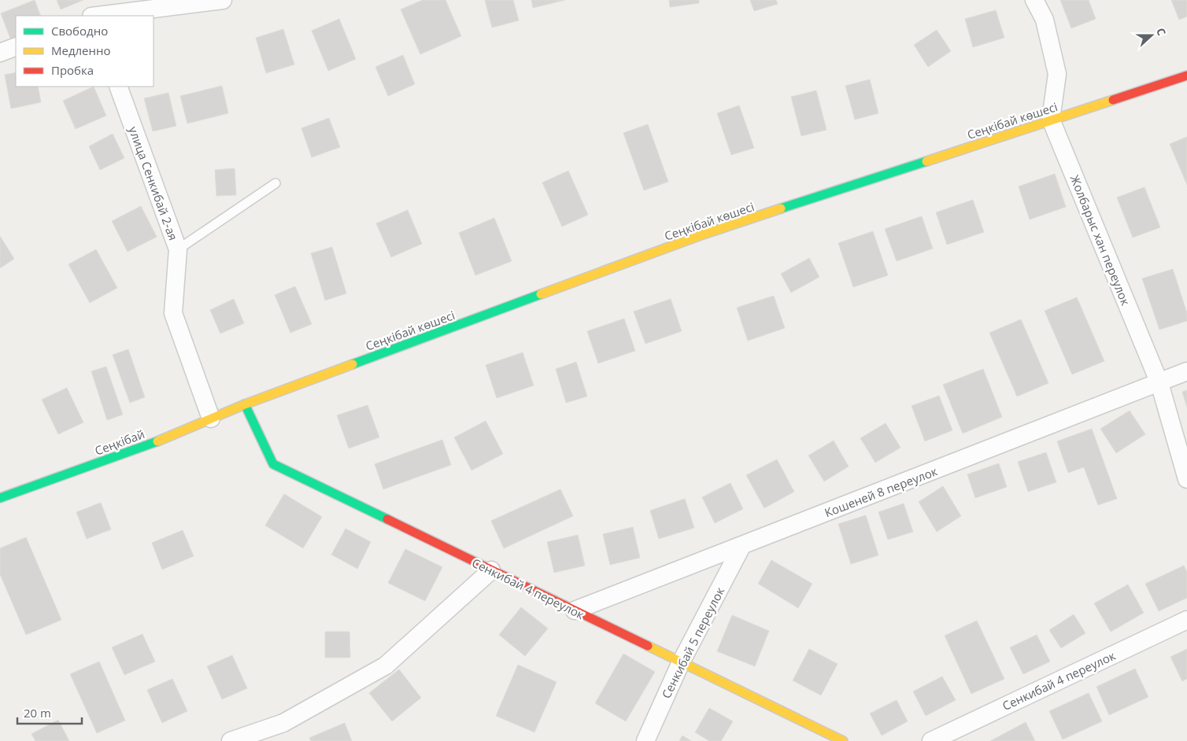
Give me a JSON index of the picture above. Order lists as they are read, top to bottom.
{
  "streets": {
    "street": [
      "Сеңкібай көшесі",
      "улица Сенкибай 2-ая",
      "Жолбарыс хан переулок",
      "Сеңкібай",
      "Кошеней 8 переулок",
      "Сенкибай 4 переулок",
      "Сенкибай 5 переулок"
    ]
  },
  "crossings": [
    ["Сеңкібай көшесі", "Жолбарыс хан переулок"],
    ["Сеңкібай көшесі", "Сеңкібай"],
    ["Сеңкібай көшесі", "Сенкибай 4 переулок"],
    ["улица Сенкибай 2-ая", "Сеңкібай"],
    ["Жолбарыс хан переулок", "Кошеней 8 переулок"],
    ["Сеңкібай", "Сенкибай 4 переулок"],
    ["Кошеней 8 переулок", "Сенкибай 4 переулок"],
    ["Кошеней 8 переулок", "Сенкибай 5 переулок"],
    ["Сенкибай 4 переулок", "Сенкибай 5 переулок"]
  ],
  "legend": ["Свободно", "Медленно", "Пробка"],
  "scale_bar": "20 m",
  "north": "right"
}
